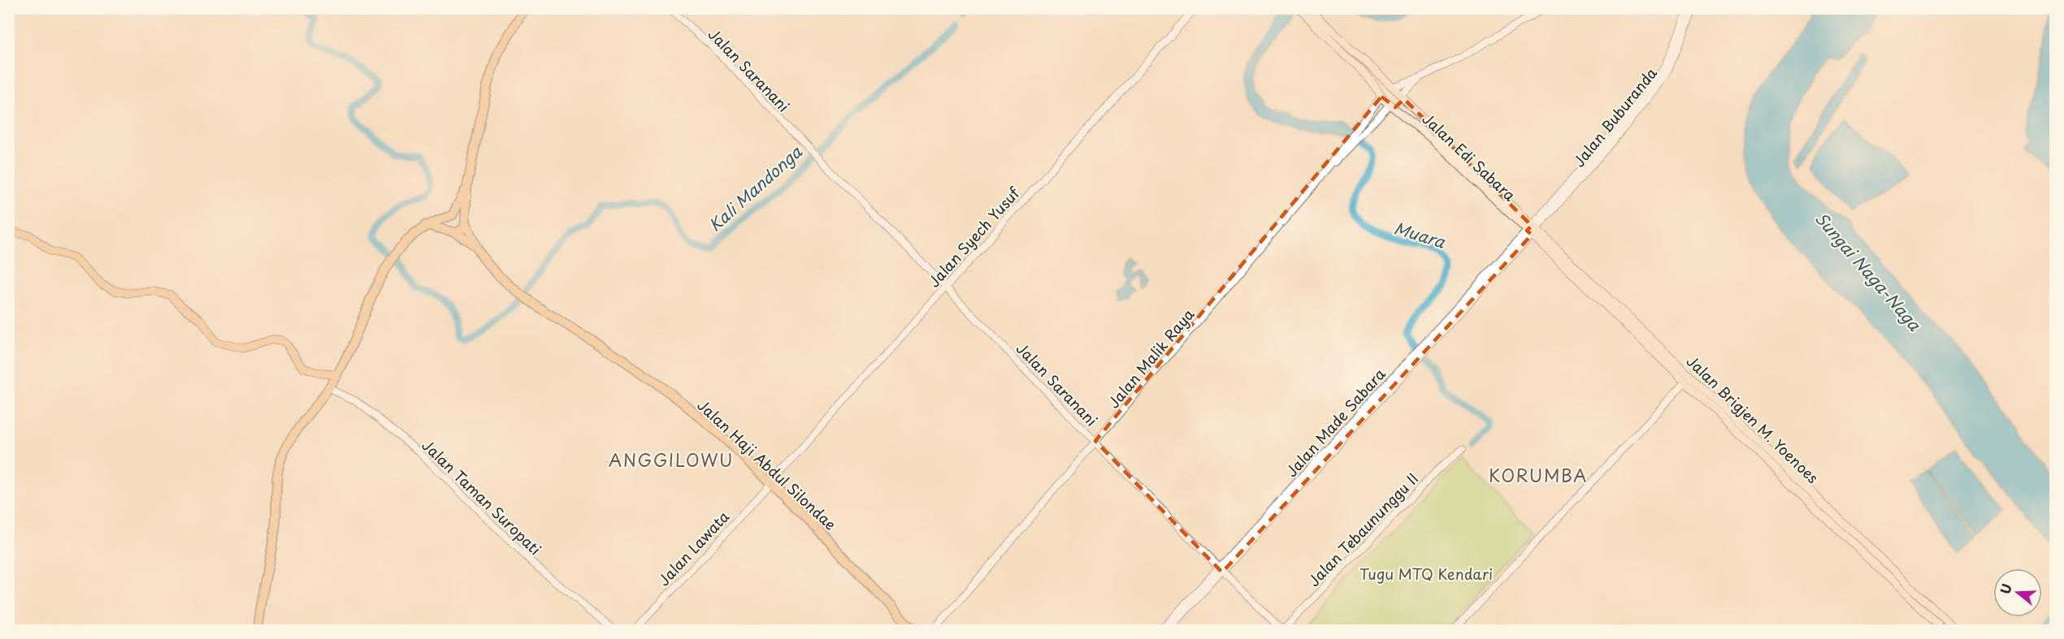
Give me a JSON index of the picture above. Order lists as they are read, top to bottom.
{
  "streets": {
    "highway": ["Jalan Haji Abdul Silondae"],
    "main road": ["Jalan Edi Sabara", "Jalan Brigjen M. Yoenoes"],
    "street": [
      "Jalan Saranani",
      "Jalan Buburanda",
      "Jalan Syech Yusuf",
      "Jalan Malik Raya",
      "Jalan Made Sabara",
      "Jalan Taman Suropati",
      "Jalan Tebaununggu II",
      "Jalan Lawata"
    ]
  },
  "crossings": [
    ["Jalan Saranani", "Jalan Syech Yusuf"],
    ["Jalan Saranani", "Jalan Malik Raya"],
    ["Jalan Saranani", "Jalan Made Sabara"],
    ["Jalan Saranani", "Jalan Tebaununggu II"],
    ["Jalan Buburanda", "Jalan Edi Sabara"],
    ["Jalan Buburanda", "Jalan Brigjen M. Yoenoes"],
    ["Jalan Buburanda", "Jalan Made Sabara"],
    ["Jalan Edi Sabara", "Jalan Brigjen M. Yoenoes"],
    ["Jalan Edi Sabara", "Jalan Made Sabara"],
    ["Jalan Syech Yusuf", "Jalan Haji Abdul Silondae"],
    ["Jalan Syech Yusuf", "Jalan Lawata"],
    ["Jalan Brigjen M. Yoenoes", "Jalan Made Sabara"],
    ["Jalan Haji Abdul Silondae", "Jalan Lawata"]
  ],
  "districts": ["ANGGILOWU", "KORUMBA"],
  "water": ["Kali Mandonga", "Muara", "Sungai Naga-Naga"],
  "parks": ["Tugu MTQ Kendari"],
  "north": "left"
}
